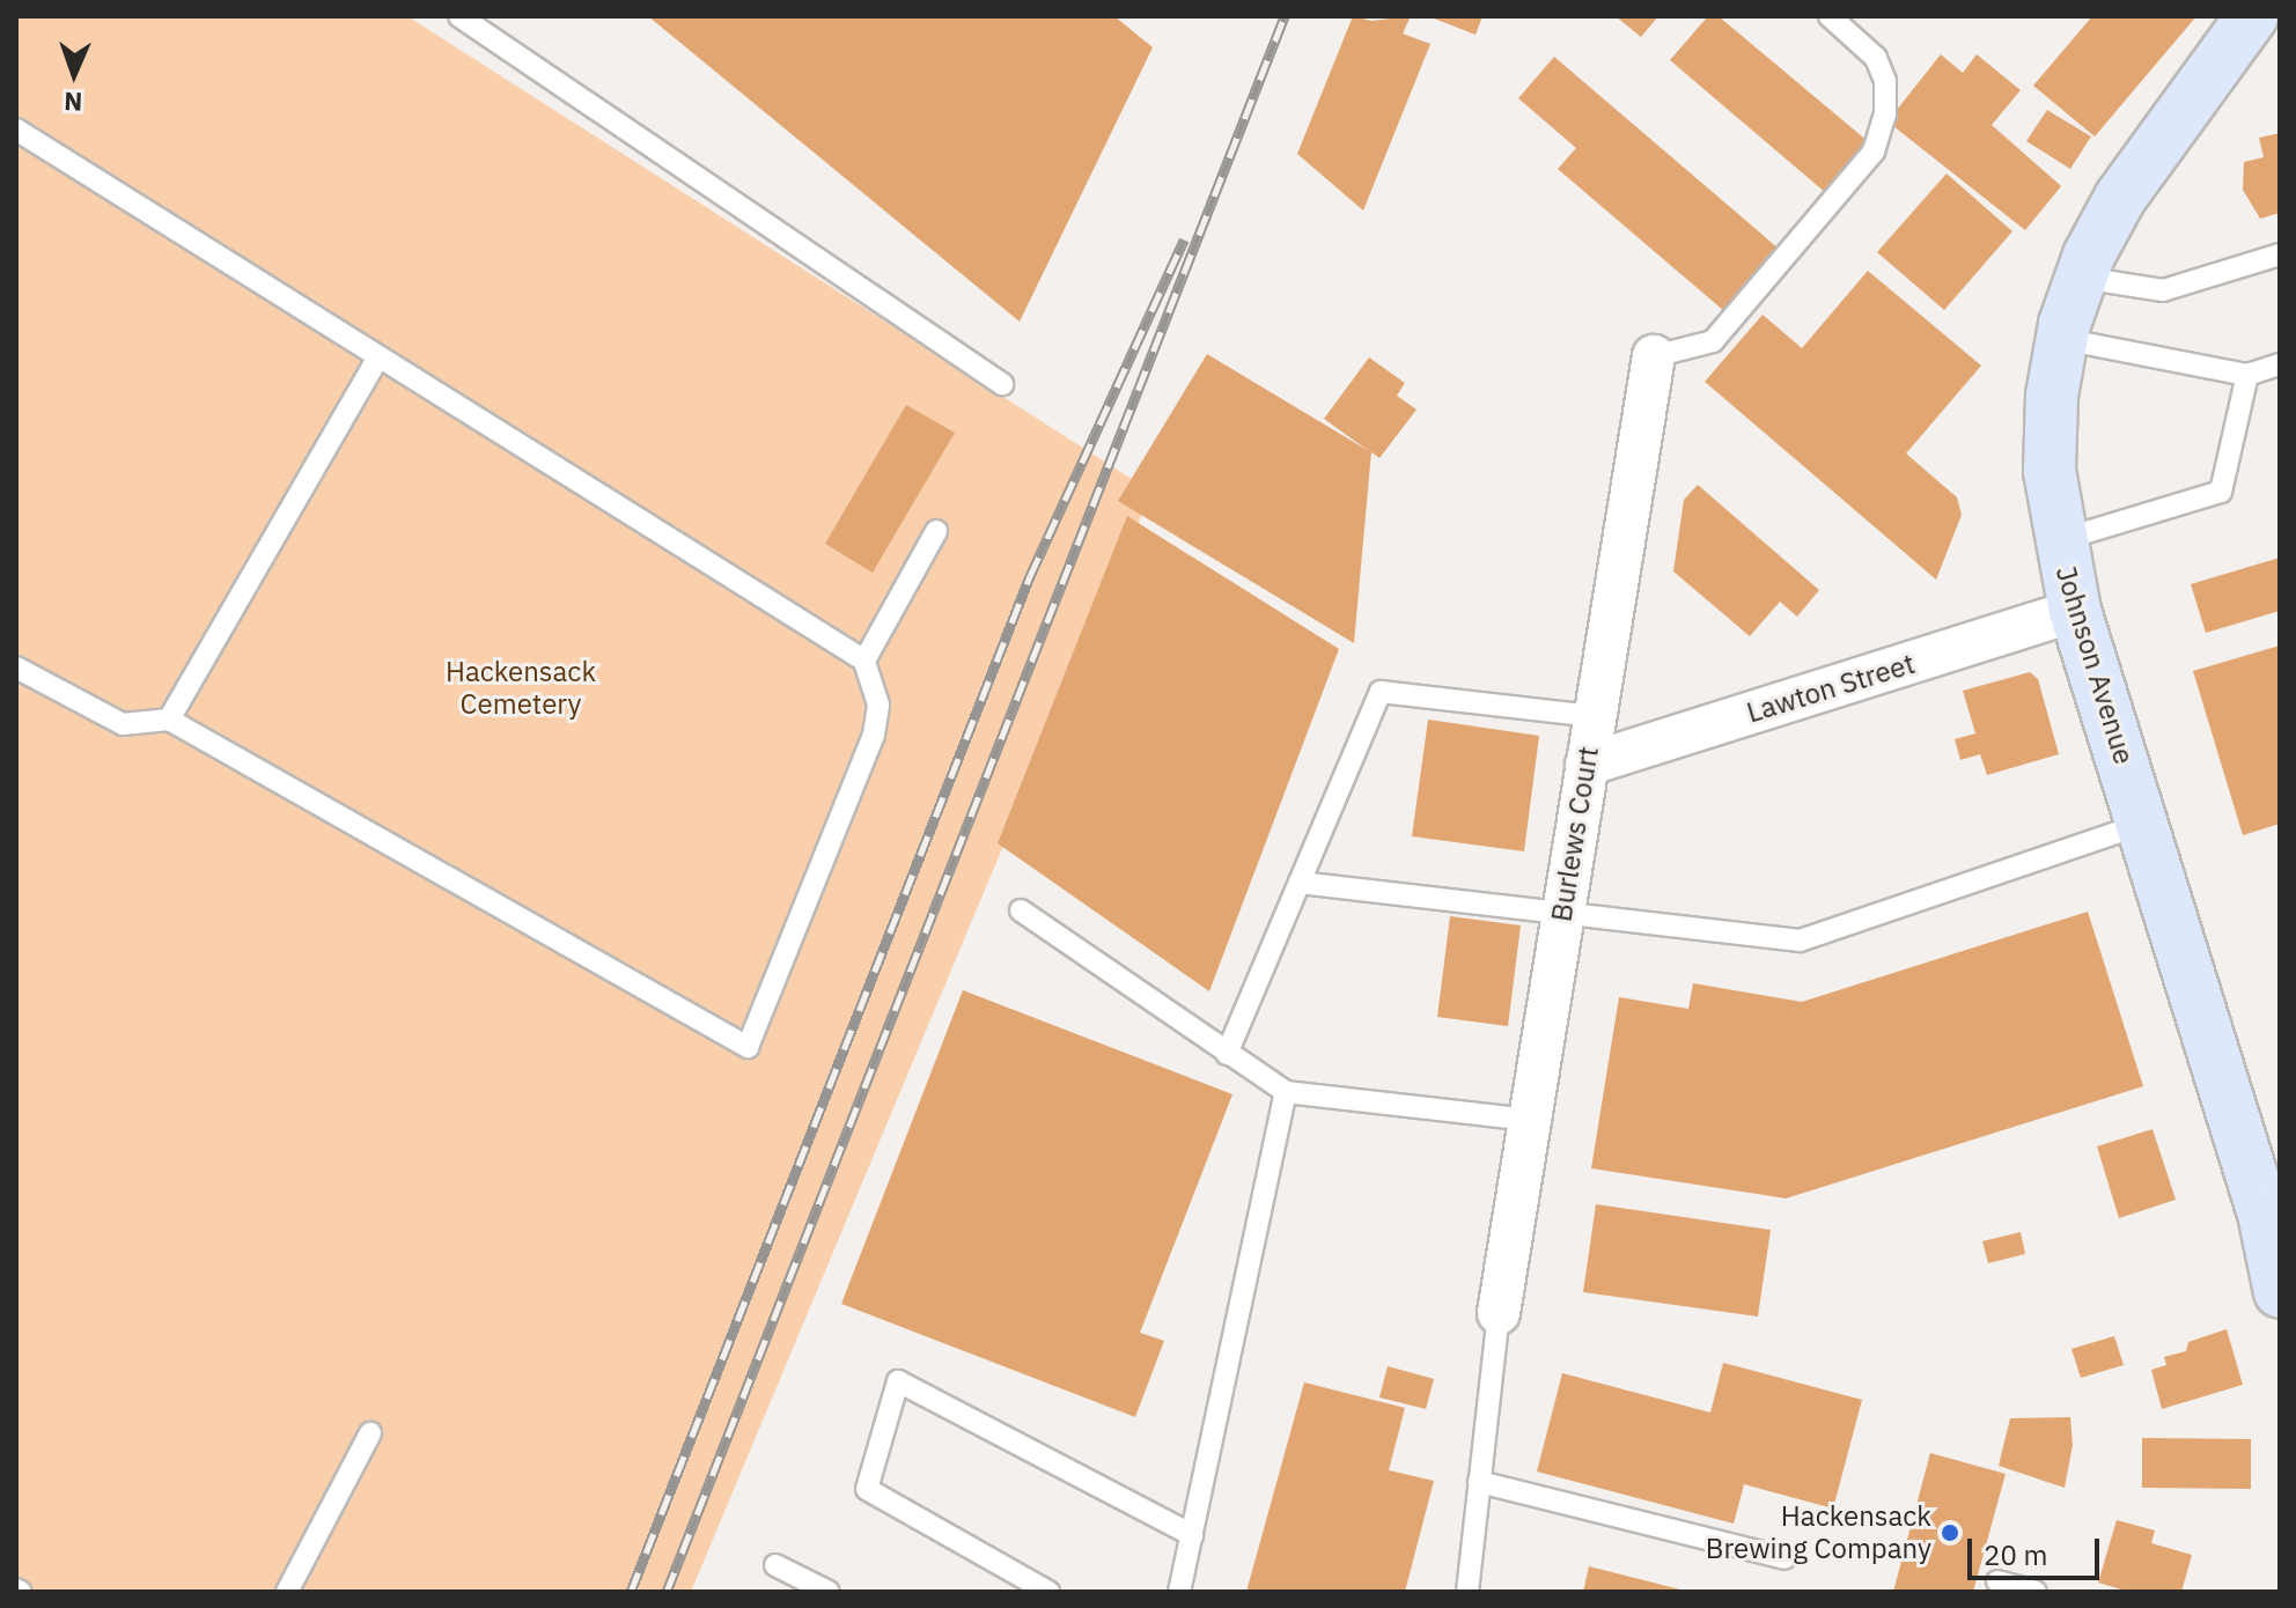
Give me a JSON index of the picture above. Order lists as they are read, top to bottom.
{
  "streets": {
    "main road": ["Johnson Avenue"],
    "street": ["Lawton Street", "Burlews Court"]
  },
  "crossings": [
    ["Johnson Avenue", "Lawton Street"],
    ["Lawton Street", "Burlews Court"]
  ],
  "parks": ["Hackensack Cemetery"],
  "places": ["Hackensack Brewing Company"],
  "scale_bar": "20 m",
  "north": "bottom"
}
